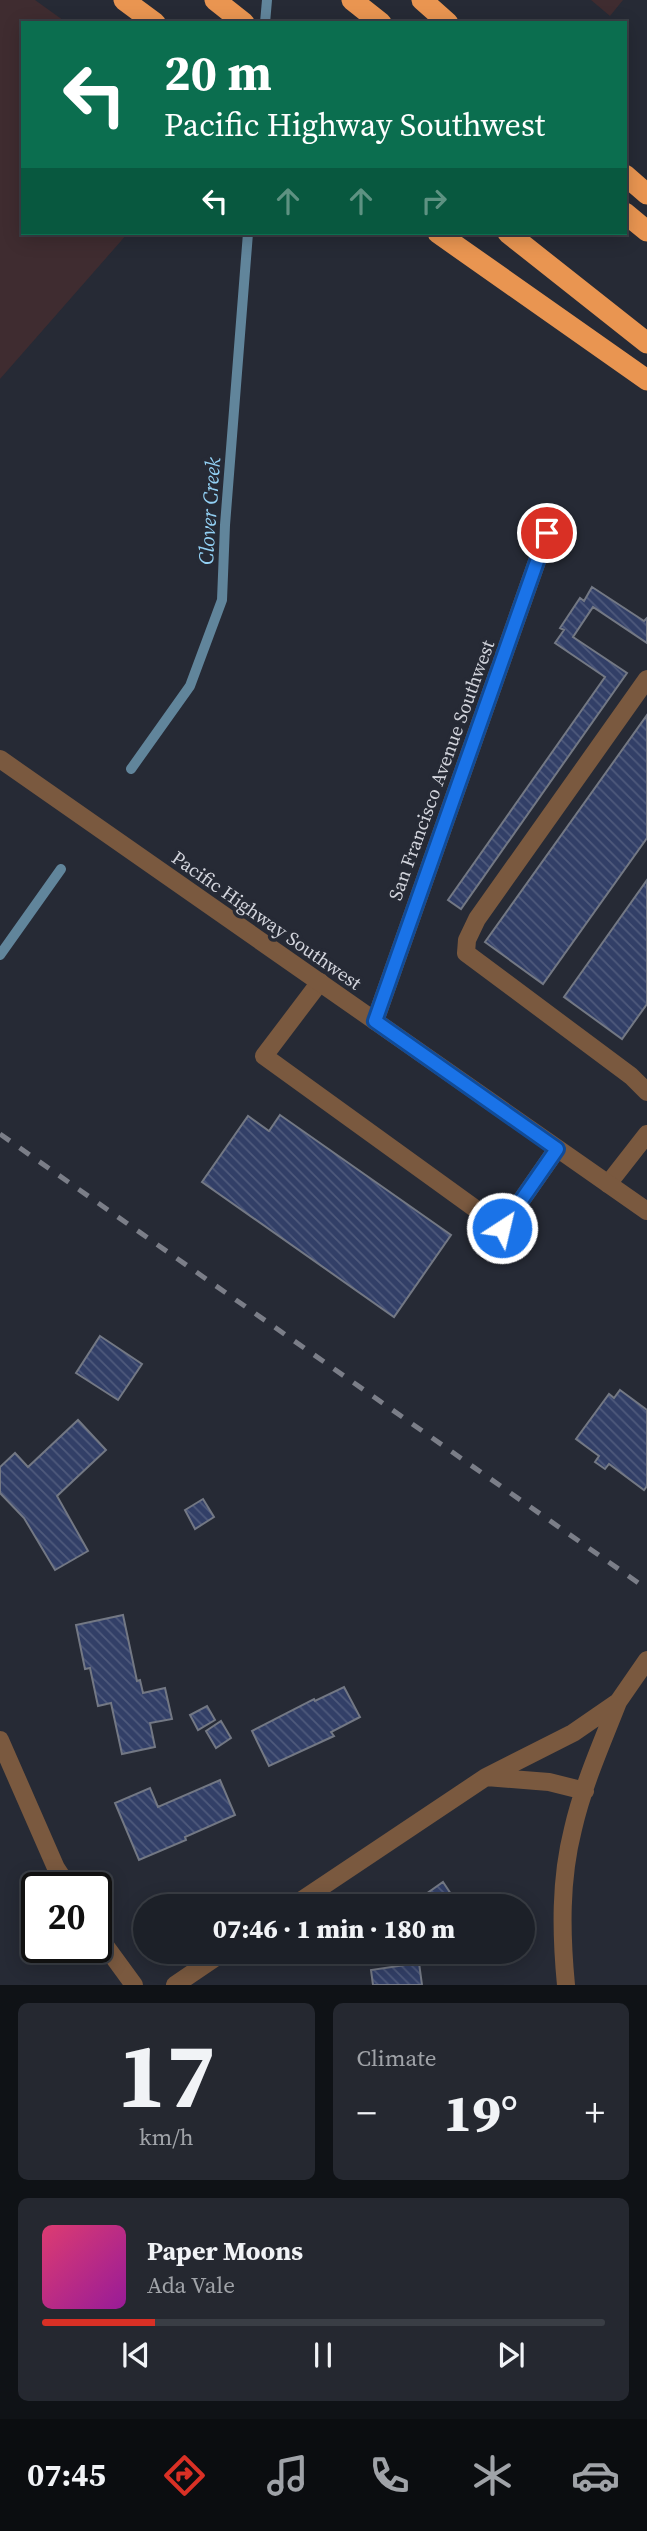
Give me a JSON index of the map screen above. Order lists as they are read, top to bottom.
{
  "streets": {
    "street": ["San Francisco Avenue Southwest", "Pacific Highway Southwest"]
  },
  "crossings": [
    ["San Francisco Avenue Southwest", "Pacific Highway Southwest"]
  ],
  "water": ["Clover Creek"],
  "page": {
    "turn": ["20 m", "Pacific Highway Southwest"],
    "limit": "20",
    "trip": "07:46 · 1 min · 180 m",
    "tile": [
      ["17", "km/h"],
      "Climate"
    ],
    "heat": ["−", "19°", "+"],
    "song": ["Paper Moons", "Ada Vale"],
    "tabs": "07:45"
  }
}
